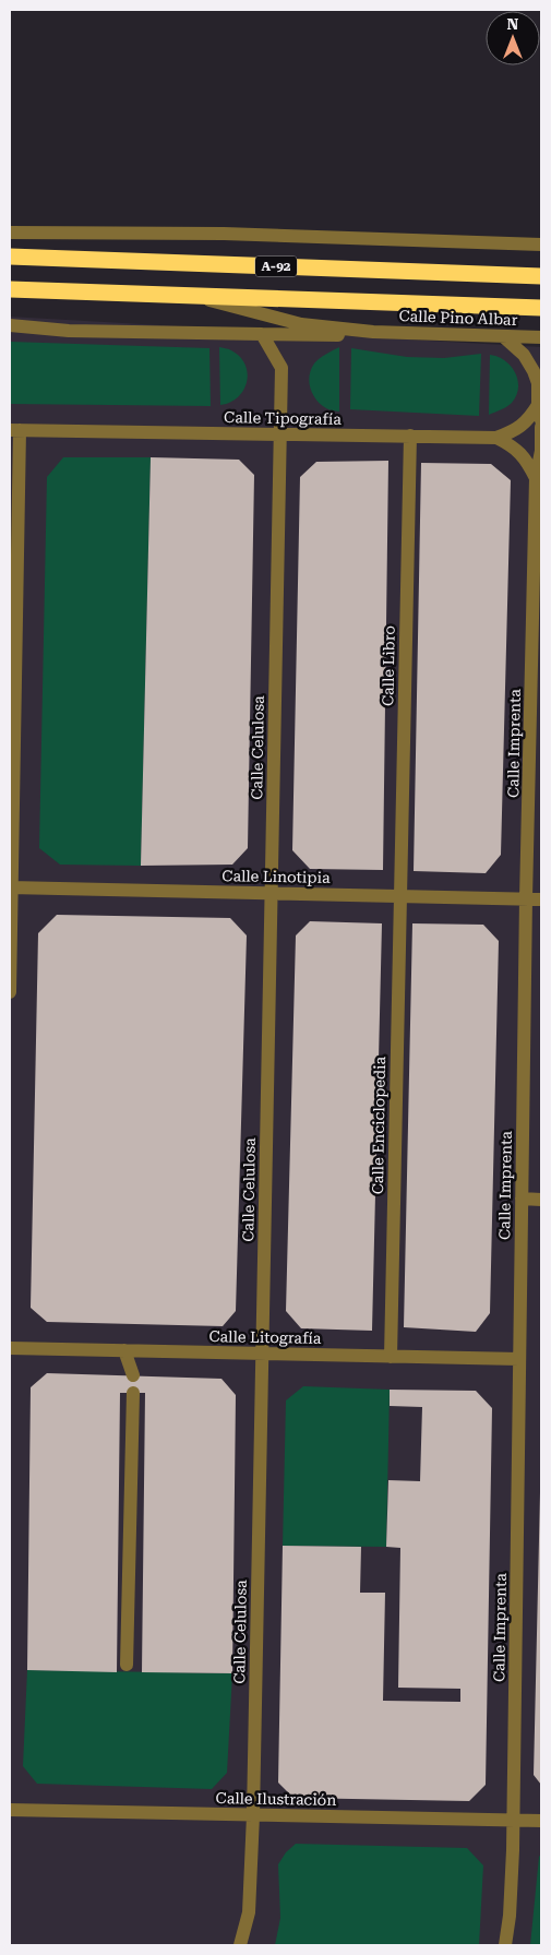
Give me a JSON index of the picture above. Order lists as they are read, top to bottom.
{
  "streets": {
    "highway": ["A-92"],
    "street": [
      "Calle Pino Albar",
      "Calle Tipografía",
      "Calle Libro",
      "Calle Imprenta",
      "Calle Celulosa",
      "Calle Linotipia",
      "Calle Enciclopedia",
      "Calle Litografía",
      "Calle Ilustración"
    ]
  },
  "crossings": [
    ["Calle Tipografía", "Calle Libro"],
    ["Calle Tipografía", "Calle Celulosa"],
    ["Calle Libro", "Calle Linotipia"],
    ["Calle Libro", "Calle Enciclopedia"],
    ["Calle Imprenta", "Calle Linotipia"],
    ["Calle Imprenta", "Calle Litografía"],
    ["Calle Imprenta", "Calle Ilustración"],
    ["Calle Celulosa", "Calle Linotipia"],
    ["Calle Celulosa", "Calle Litografía"],
    ["Calle Celulosa", "Calle Ilustración"],
    ["Calle Linotipia", "Calle Enciclopedia"],
    ["Calle Enciclopedia", "Calle Litografía"]
  ],
  "north": "top"
}
